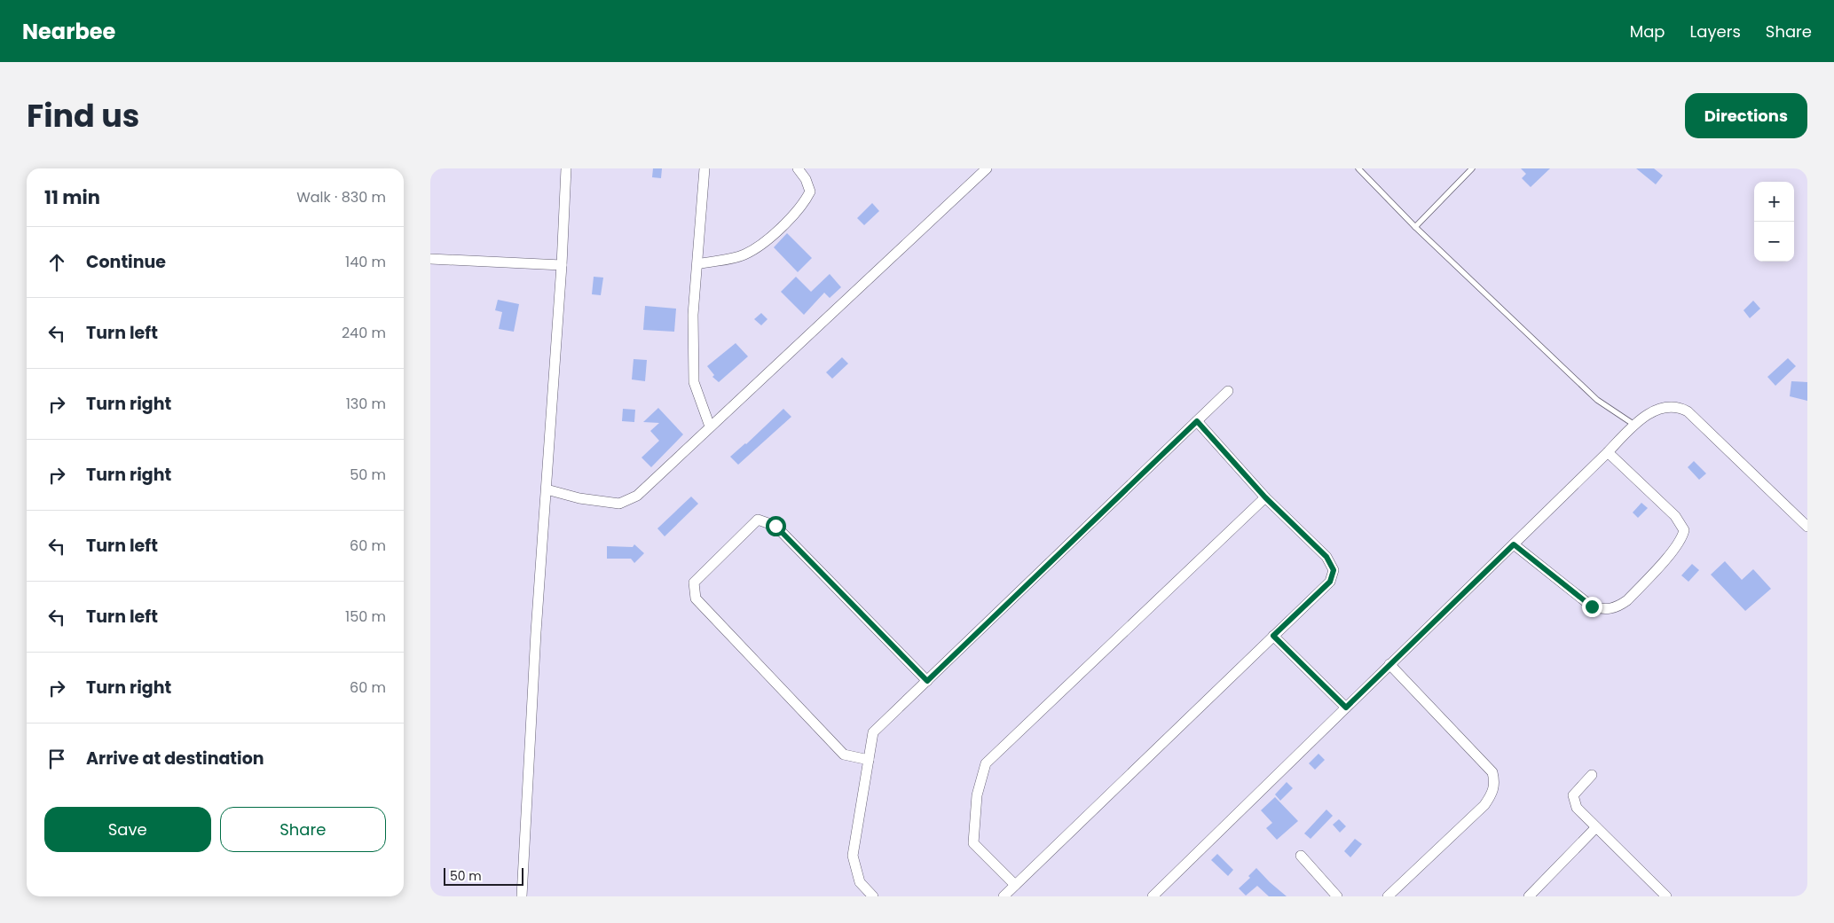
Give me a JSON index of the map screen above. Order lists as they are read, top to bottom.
{
  "scale_bar": "50 m",
  "page": {
    "header": "Nearbee",
    "nav": ["Map", "Layers", "Share"],
    "title": "Find us",
    "buttons": [
      "Directions",
      ["Save", "Share"]
    ],
    "heading": ["11 min", "Walk · 830 m"],
    "map_buttons": ["+", "−"],
    "list": [
      ["Continue", "140 m"],
      ["Turn left", "240 m"],
      ["Turn right", "130 m"],
      ["Turn right", "50 m"],
      ["Turn left", "60 m"],
      ["Turn left", "150 m"],
      ["Turn right", "60 m"],
      "Arrive at destination"
    ],
    "scale": "50 m"
  }
}
